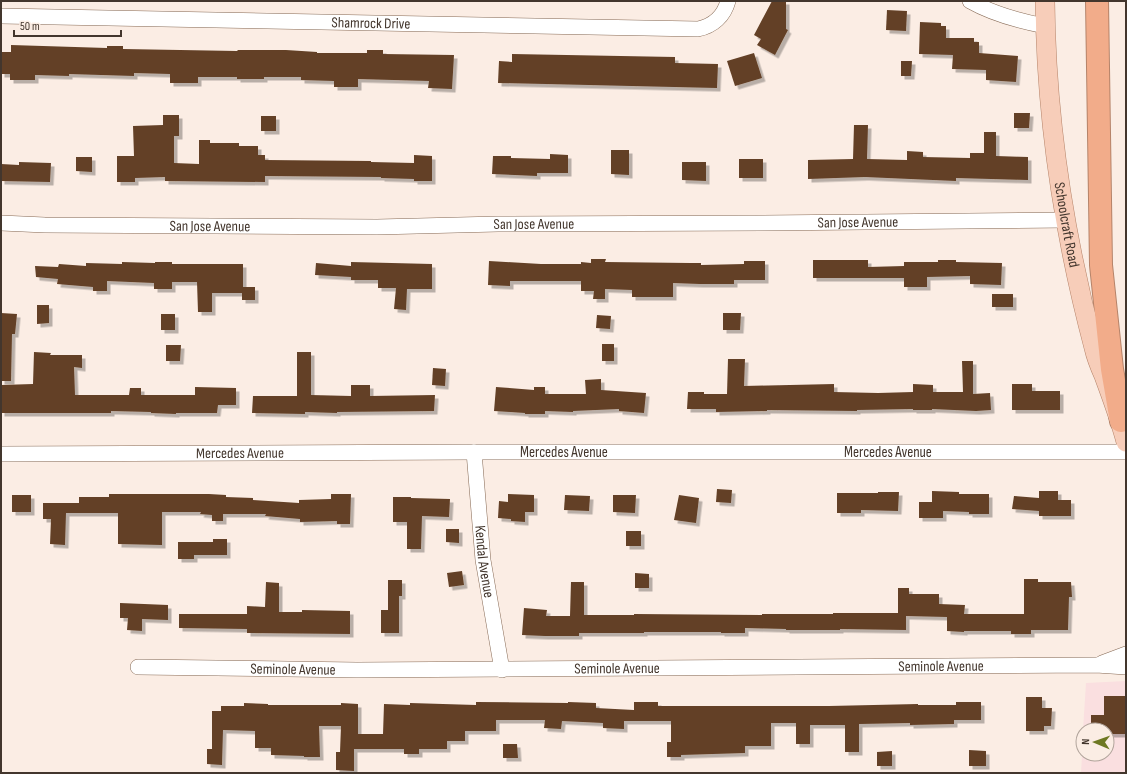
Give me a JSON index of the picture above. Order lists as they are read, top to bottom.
{
  "streets": {
    "main road": ["Schoolcraft Road"],
    "street": [
      "Shamrock Drive",
      "San Jose Avenue",
      "Mercedes Avenue",
      "Kendal Avenue",
      "Seminole Avenue"
    ]
  },
  "crossings": [
    ["San Jose Avenue", "Schoolcraft Road"],
    ["Mercedes Avenue", "Kendal Avenue"],
    ["Kendal Avenue", "Seminole Avenue"]
  ],
  "scale_bar": "50 m",
  "north": "left"
}
